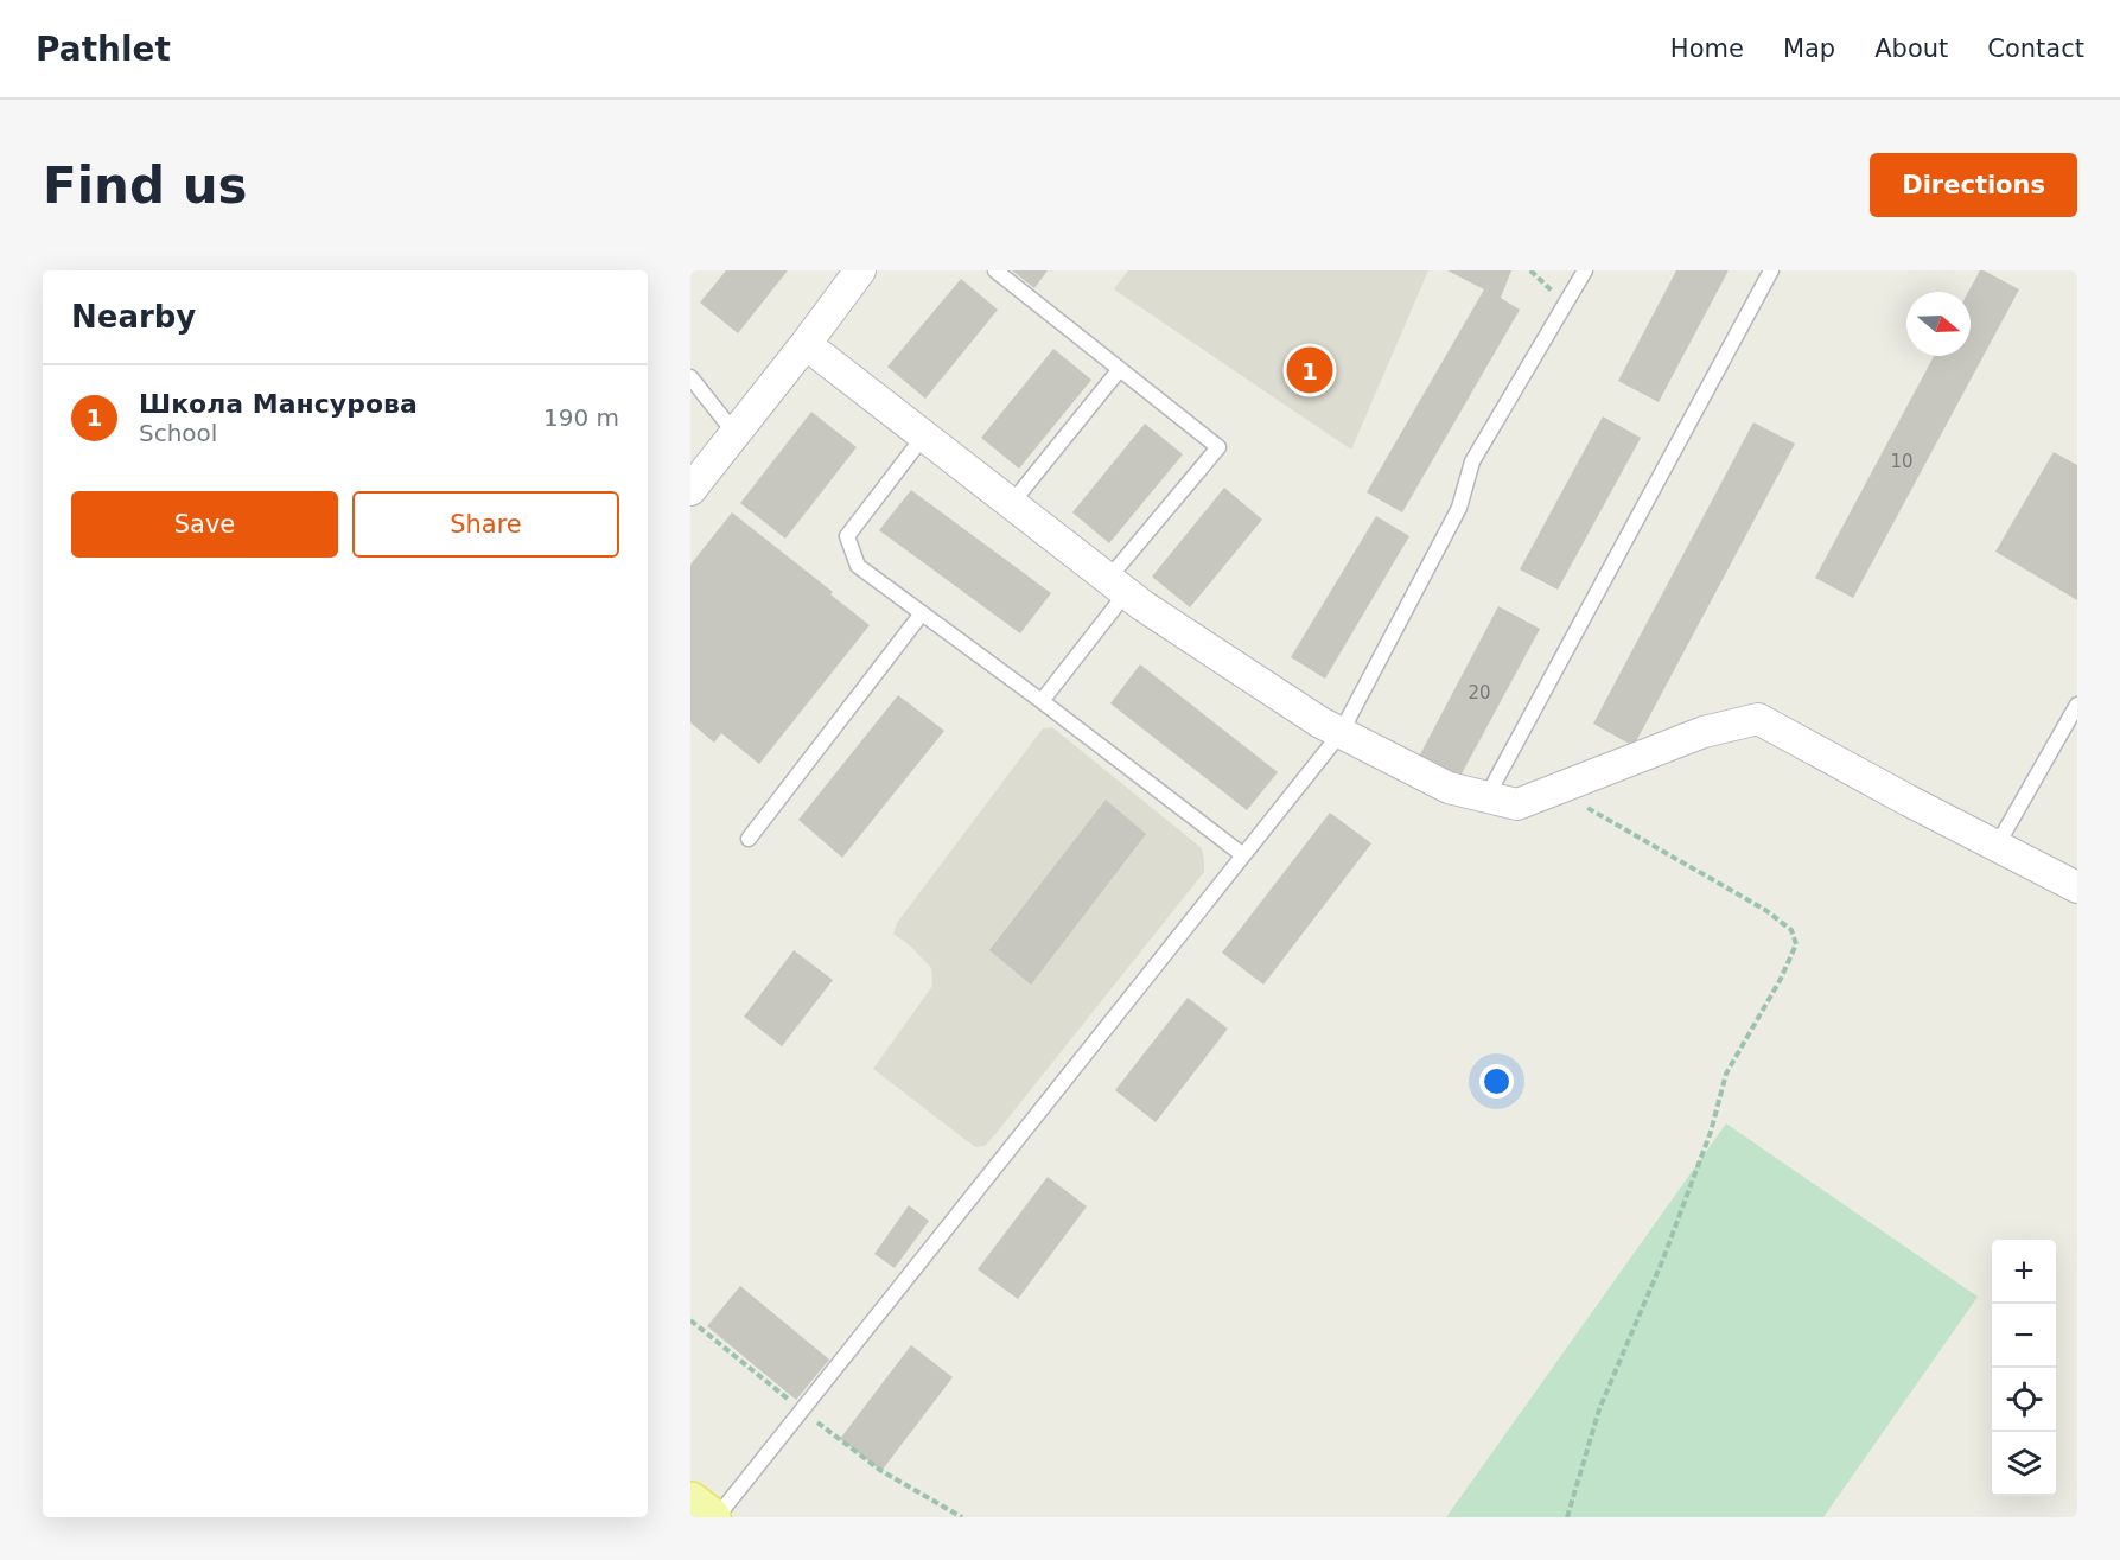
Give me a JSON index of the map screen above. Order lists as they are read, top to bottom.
{
  "house_numbers": ["10", "20"],
  "north": "right",
  "page": {
    "header": "Pathlet",
    "nav": [
      "Home",
      "Map",
      "About",
      "Contact"
    ],
    "buttons": [
      "Directions",
      ["Save", "Share"]
    ],
    "title": "Find us",
    "heading": "Nearby",
    "pins": "1",
    "list": [
      {
        "mark": "1",
        "name": "Школа Мансурова",
        "note": "School",
        "value": "190 m"
      }
    ],
    "map_buttons": ["+", "−"]
  }
}
